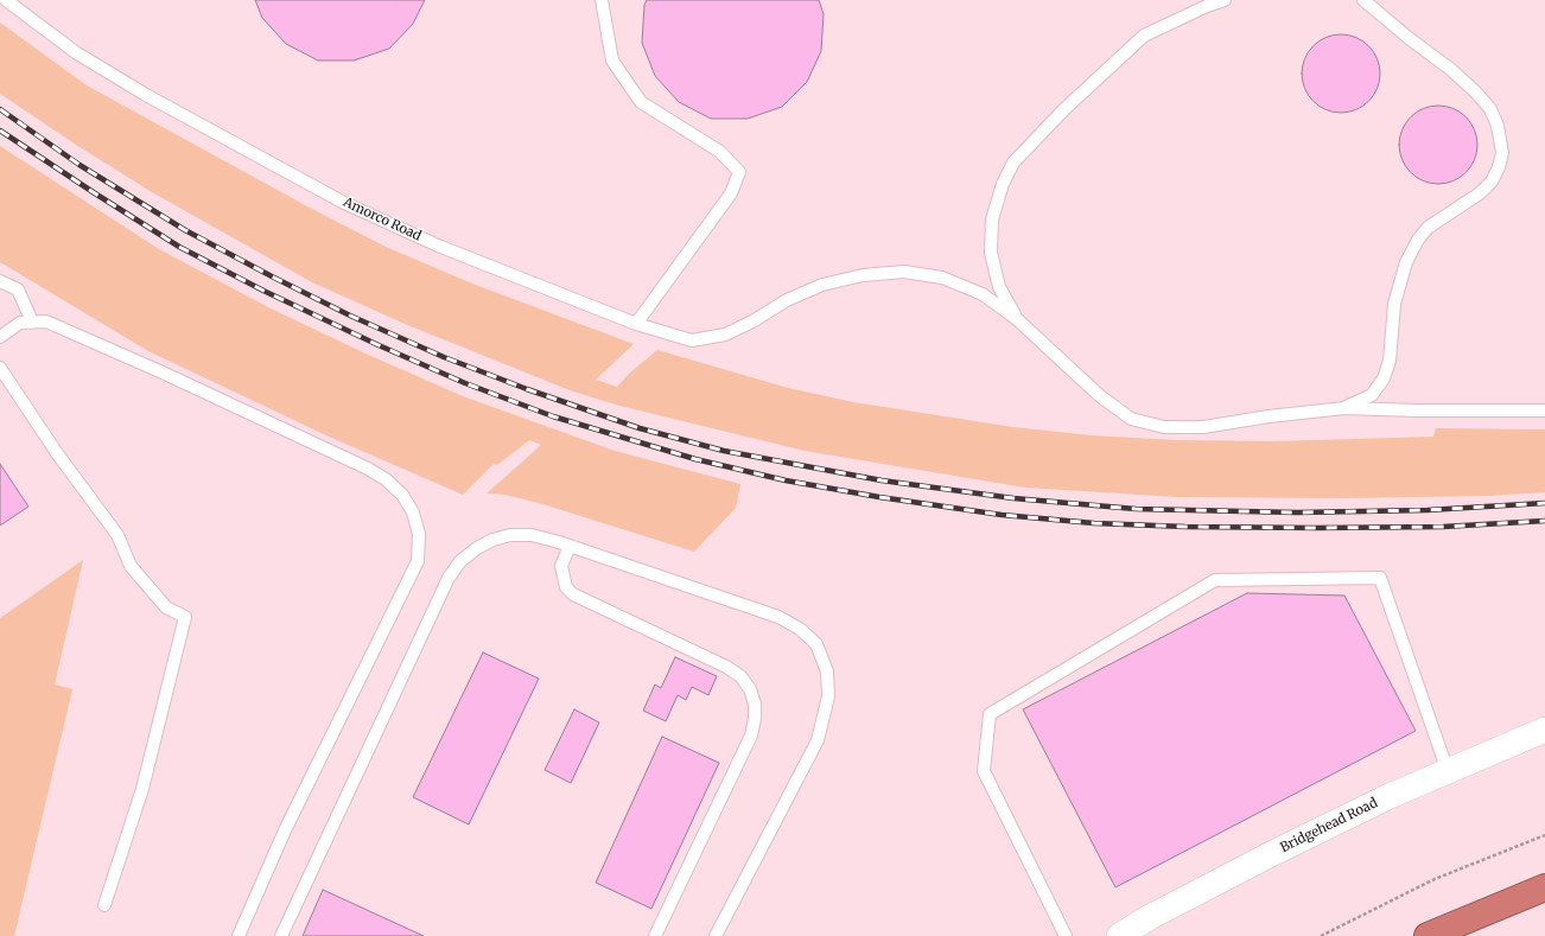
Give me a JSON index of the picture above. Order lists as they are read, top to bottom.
{
  "streets": {
    "street": ["Bridgehead Road"],
    "lane": ["Amorco Road"]
  }
}
